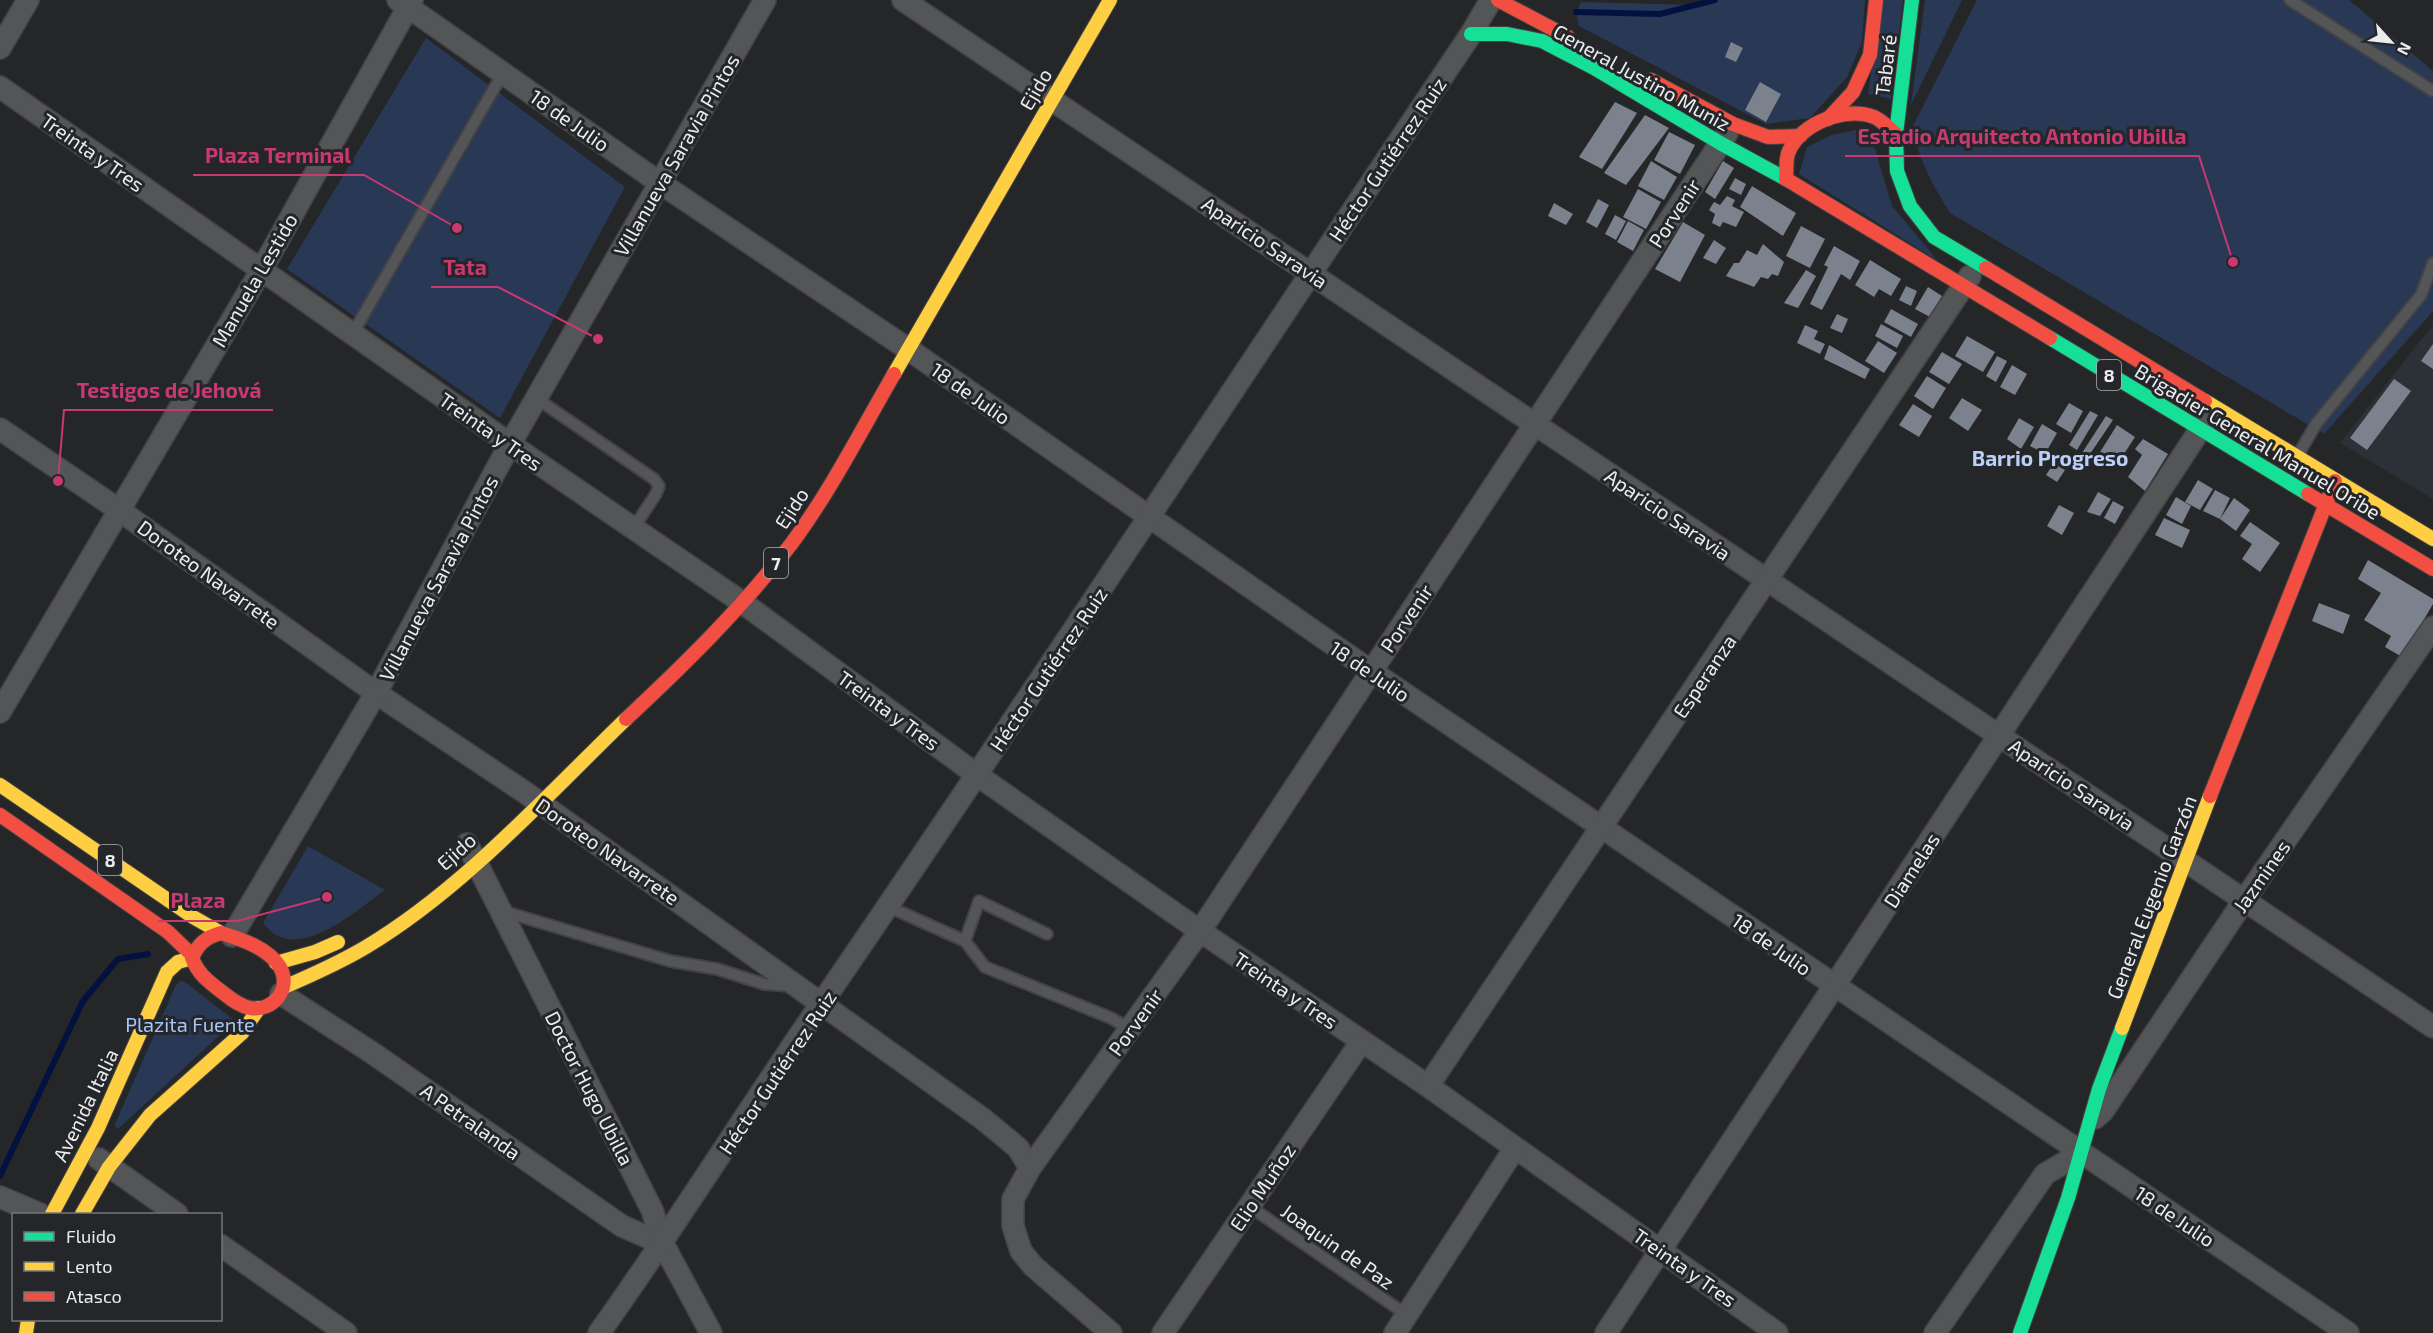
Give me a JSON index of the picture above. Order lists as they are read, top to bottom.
{
  "streets": {
    "main road": [
      "Tabaré",
      "General Justino Muniz",
      "Ejido",
      "8",
      "Brigadier General Manuel Oribe",
      "7",
      "General Eugenio Garzón",
      "Avenida Italia"
    ],
    "street": [
      "18 de Julio",
      "Treinta y Tres",
      "Villanueva Saravia Pintos",
      "Héctor Gutiérrez Ruiz",
      "Porvenir",
      "Aparicio Saravia",
      "Manuela Lestido",
      "Doroteo Navarrete",
      "Esperanza",
      "Diamelas",
      "Jazmines",
      "Doctor Hugo Ubilla",
      "A Petralanda",
      "Elio Muñoz"
    ],
    "lane": ["Joaquin de Paz"]
  },
  "crossings": [
    ["Tabaré", "Brigadier General Manuel Oribe"],
    ["General Justino Muniz", "Héctor Gutiérrez Ruiz"],
    ["General Justino Muniz", "Porvenir"],
    ["General Justino Muniz", "Brigadier General Manuel Oribe"],
    ["Ejido", "18 de Julio"],
    ["Ejido", "Treinta y Tres"],
    ["Ejido", "Villanueva Saravia Pintos"],
    ["Ejido", "Aparicio Saravia"],
    ["Ejido", "8"],
    ["Ejido", "Doroteo Navarrete"],
    ["Ejido", "Doctor Hugo Ubilla"],
    ["Ejido", "Avenida Italia"],
    ["Ejido", "A Petralanda"],
    ["18 de Julio", "Villanueva Saravia Pintos"],
    ["18 de Julio", "Héctor Gutiérrez Ruiz"],
    ["18 de Julio", "Porvenir"],
    ["18 de Julio", "Manuela Lestido"],
    ["18 de Julio", "Esperanza"],
    ["18 de Julio", "Diamelas"],
    ["18 de Julio", "General Eugenio Garzón"],
    ["Treinta y Tres", "Villanueva Saravia Pintos"],
    ["Treinta y Tres", "Héctor Gutiérrez Ruiz"],
    ["Treinta y Tres", "Porvenir"],
    ["Treinta y Tres", "Manuela Lestido"],
    ["Treinta y Tres", "Esperanza"],
    ["Treinta y Tres", "Diamelas"],
    ["Treinta y Tres", "Elio Muñoz"],
    ["Villanueva Saravia Pintos", "8"],
    ["Villanueva Saravia Pintos", "Doroteo Navarrete"],
    ["Villanueva Saravia Pintos", "Avenida Italia"],
    ["Villanueva Saravia Pintos", "A Petralanda"],
    ["Héctor Gutiérrez Ruiz", "Aparicio Saravia"],
    ["Héctor Gutiérrez Ruiz", "Doroteo Navarrete"],
    ["Héctor Gutiérrez Ruiz", "Doctor Hugo Ubilla"],
    ["Héctor Gutiérrez Ruiz", "A Petralanda"],
    ["Porvenir", "Aparicio Saravia"],
    ["Porvenir", "Doroteo Navarrete"],
    ["Aparicio Saravia", "Esperanza"],
    ["Aparicio Saravia", "Diamelas"],
    ["Aparicio Saravia", "Jazmines"],
    ["Aparicio Saravia", "General Eugenio Garzón"],
    ["Manuela Lestido", "Doroteo Navarrete"],
    ["8", "Avenida Italia"],
    ["8", "A Petralanda"],
    ["Brigadier General Manuel Oribe", "Esperanza"],
    ["Brigadier General Manuel Oribe", "Diamelas"],
    ["Brigadier General Manuel Oribe", "General Eugenio Garzón"],
    ["Jazmines", "General Eugenio Garzón"],
    ["Doctor Hugo Ubilla", "A Petralanda"],
    ["Avenida Italia", "A Petralanda"],
    ["Elio Muñoz", "Joaquin de Paz"]
  ],
  "districts": ["Barrio Progreso"],
  "parks": ["Plazita Fuente"],
  "places": [
    "Plaza Terminal",
    "Estadio Arquitecto Antonio Ubilla",
    "Tata",
    "Testigos de Jehová",
    "Plaza"
  ],
  "legend": ["Fluido", "Lento", "Atasco"],
  "north": "bottom right"
}
